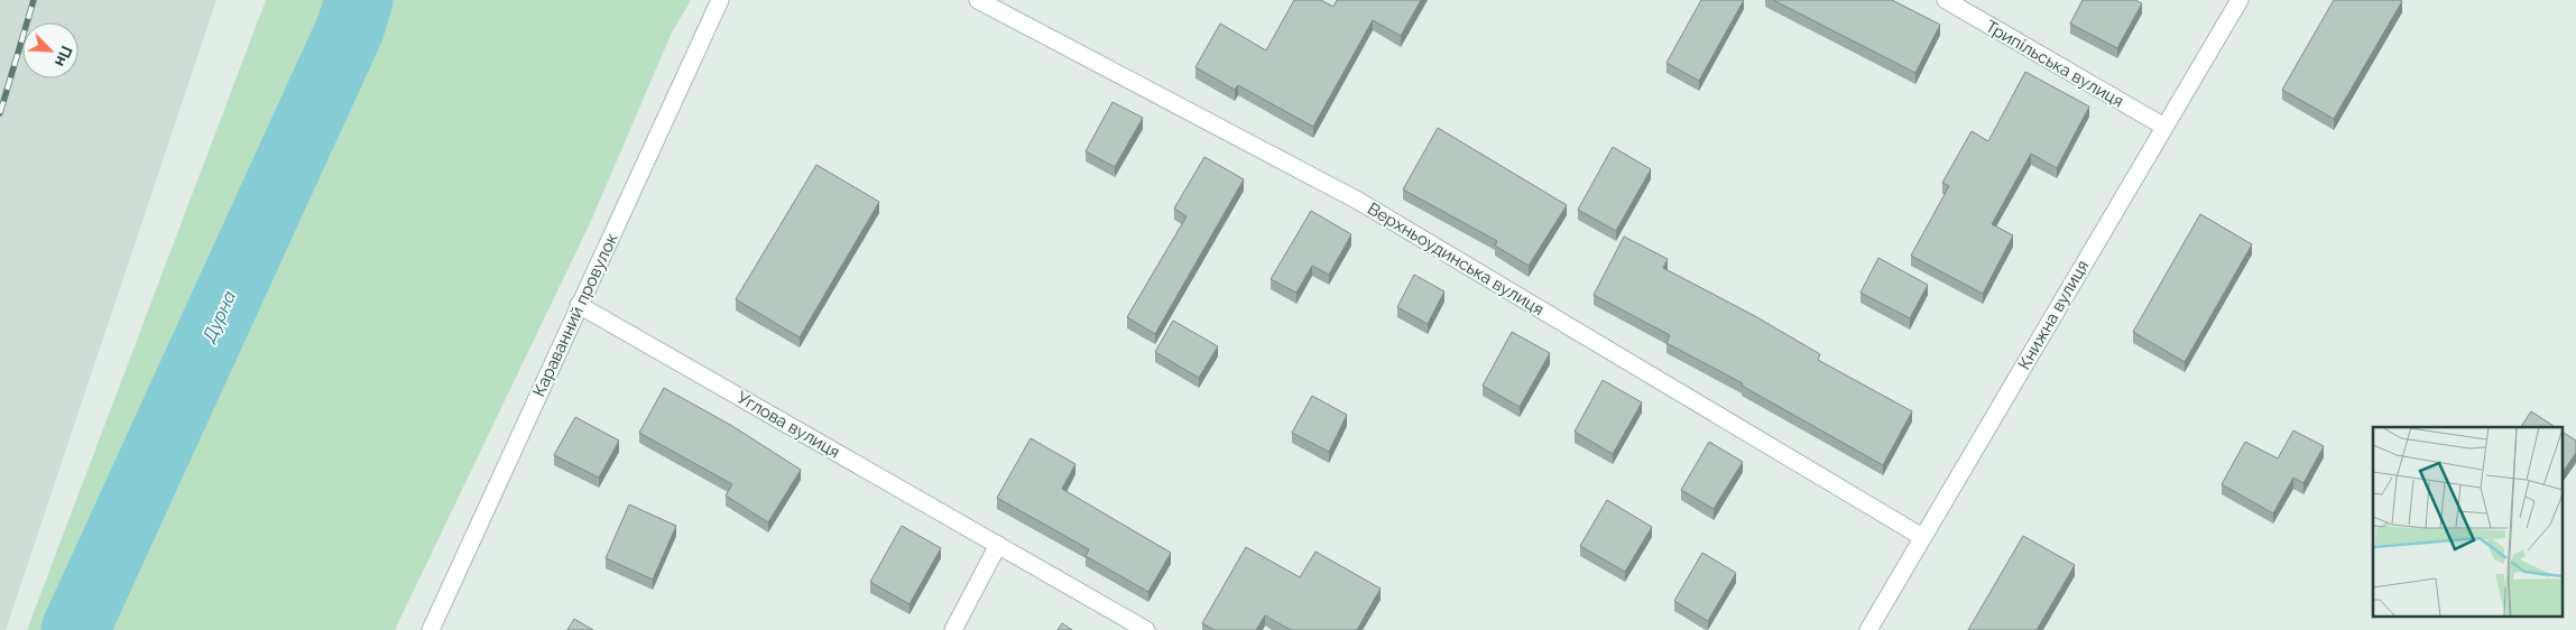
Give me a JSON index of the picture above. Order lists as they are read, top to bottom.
{
  "streets": {
    "street": [
      "Трипільська вулиця",
      "Верхньоудинська вулиця",
      "Караванний провулок",
      "Книжна вулиця",
      "Углова вулиця"
    ]
  },
  "crossings": [
    ["Трипільська вулиця", "Книжна вулиця"],
    ["Верхньоудинська вулиця", "Книжна вулиця"],
    ["Караванний провулок", "Углова вулиця"]
  ],
  "water": ["Дурна"],
  "north": "bottom right"
}
